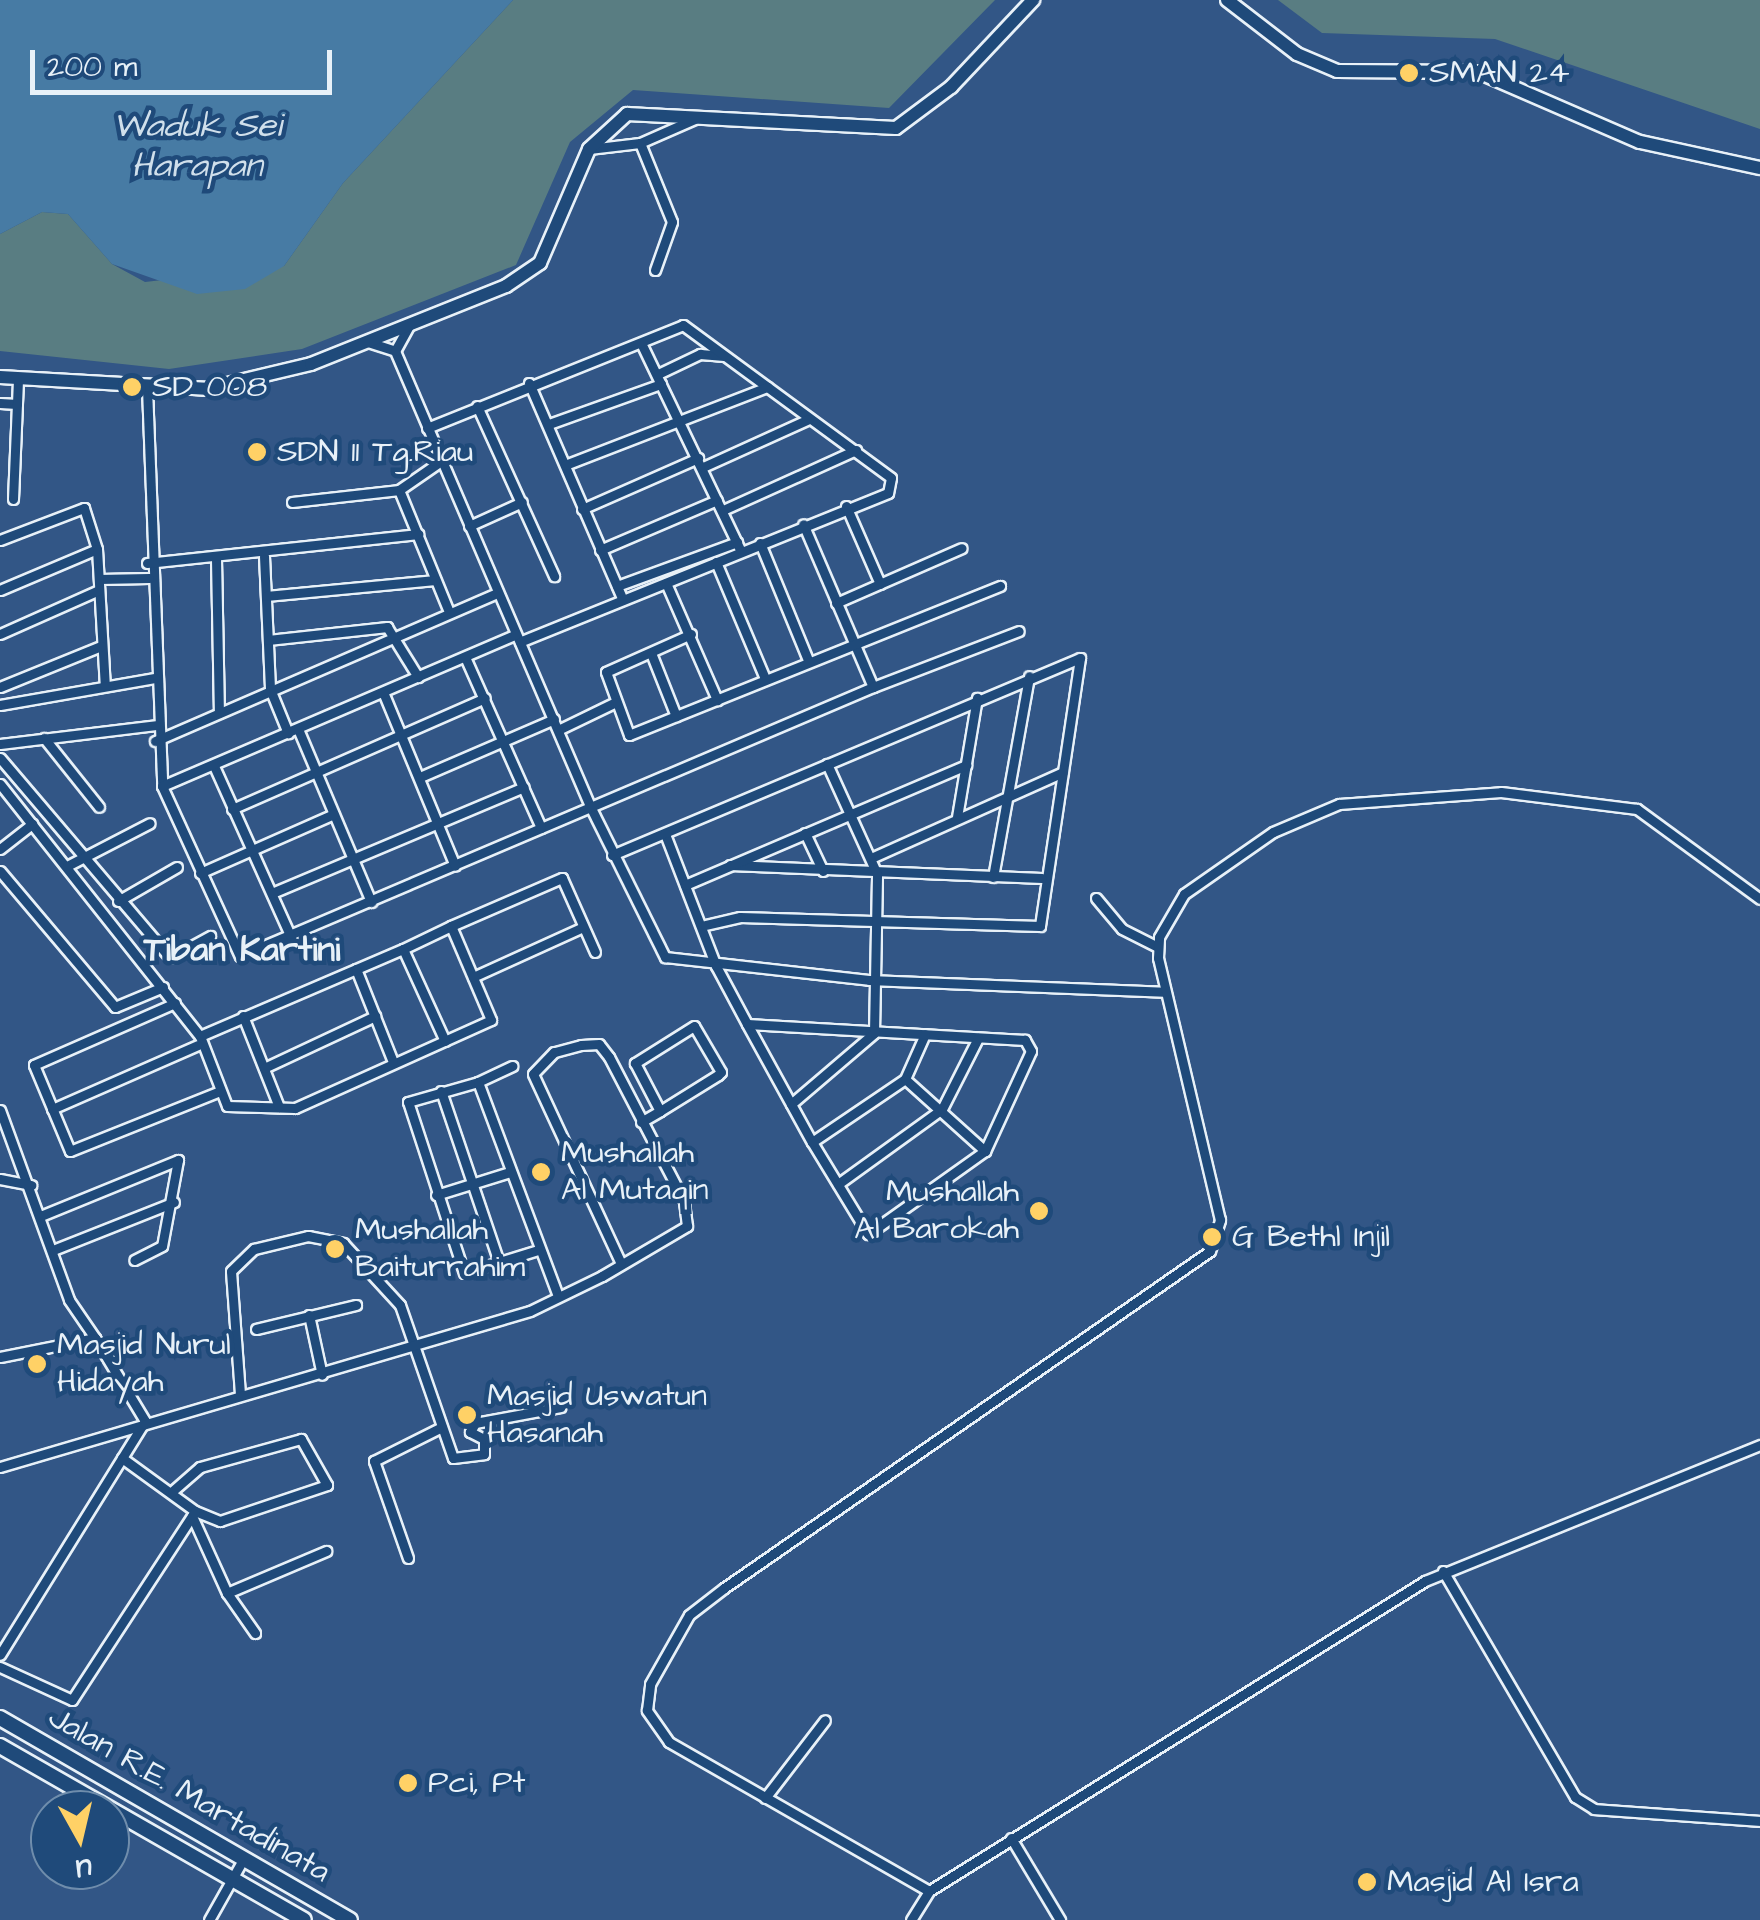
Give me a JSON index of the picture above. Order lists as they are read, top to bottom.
{
  "streets": {
    "highway": ["Jalan R.E. Martadinata"]
  },
  "districts": ["Tiban Kartini"],
  "water": ["Waduk Sei Harapan"],
  "places": [
    "SMAN 24",
    "SD 008",
    "SDN 11 Tg.Riau",
    "Mushallah Al Mutaqin",
    "Mushallah Al Barokah",
    "G Bethl Injil",
    "Mushallah Baiturrahim",
    "Masjid Nurul Hidayah",
    "Masjid Uswatun Hasanah",
    "Pci, Pt",
    "Masjid Al Isra"
  ],
  "scale_bar": "200 m",
  "north": "bottom"
}
